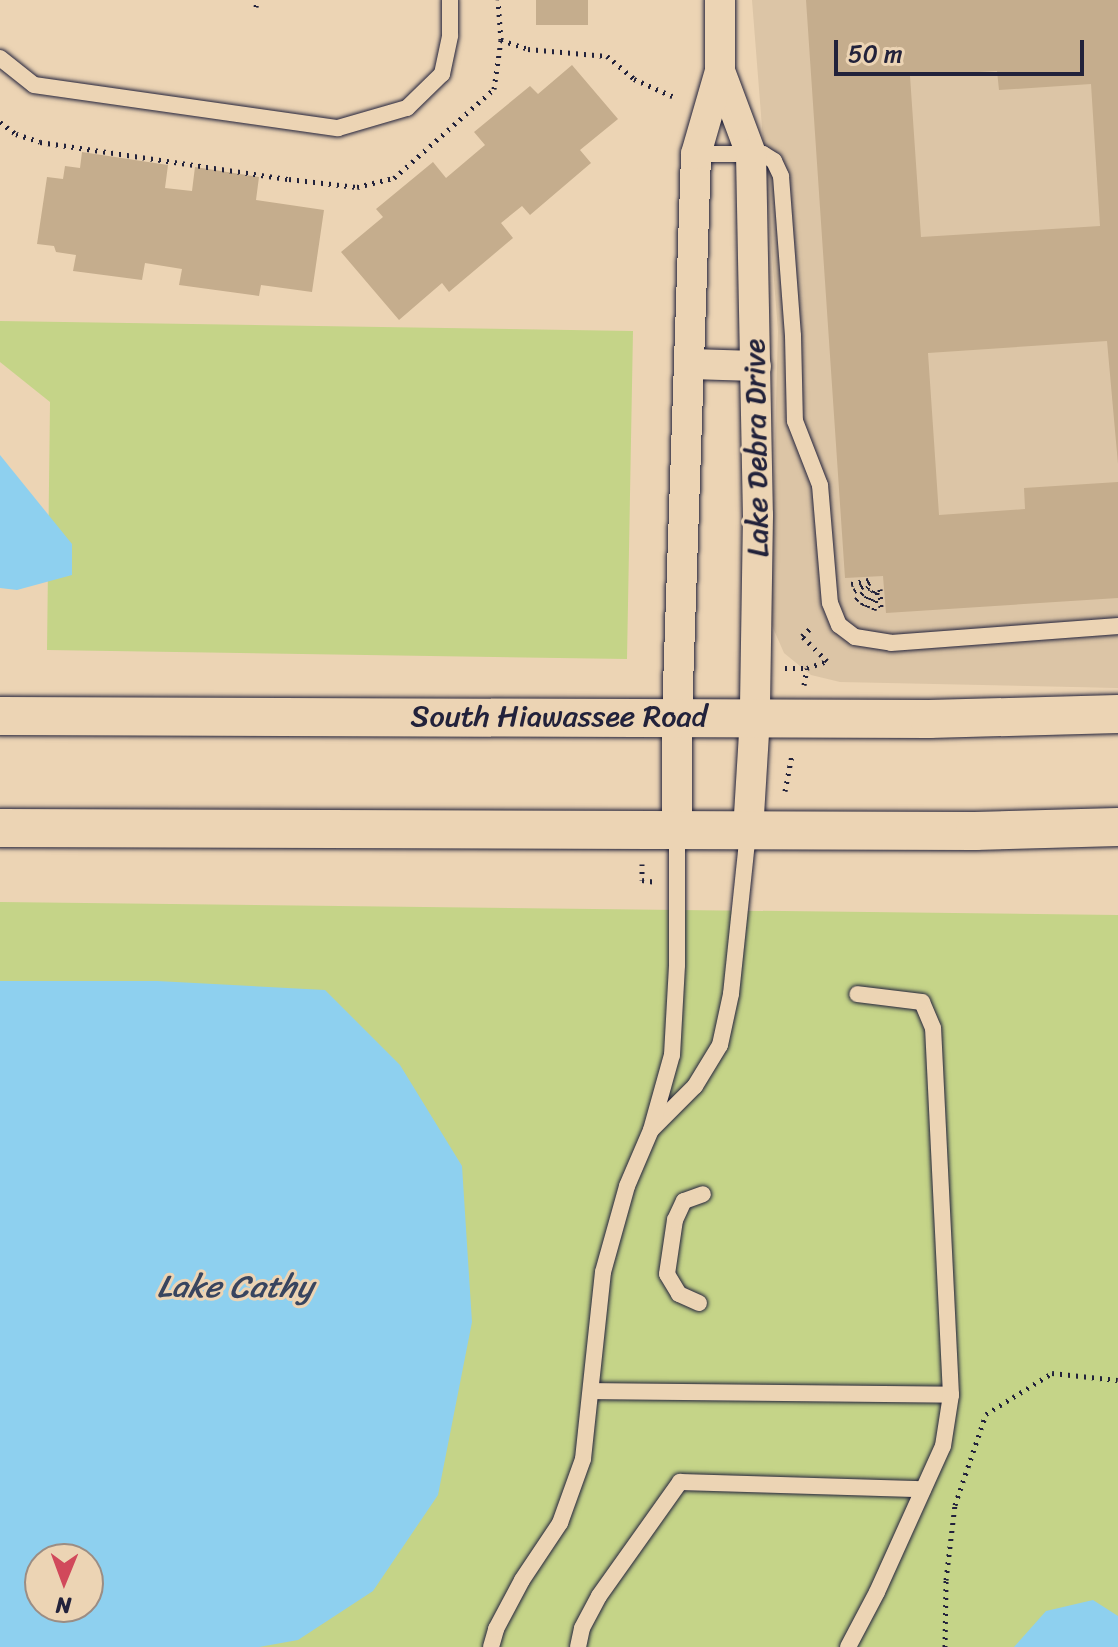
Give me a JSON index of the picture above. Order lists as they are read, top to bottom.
{
  "streets": {
    "street": ["Lake Debra Drive", "South Hiawassee Road"]
  },
  "crossings": [
    ["Lake Debra Drive", "South Hiawassee Road"]
  ],
  "water": ["Lake Cathy"],
  "scale_bar": "50 m",
  "north": "bottom"
}
